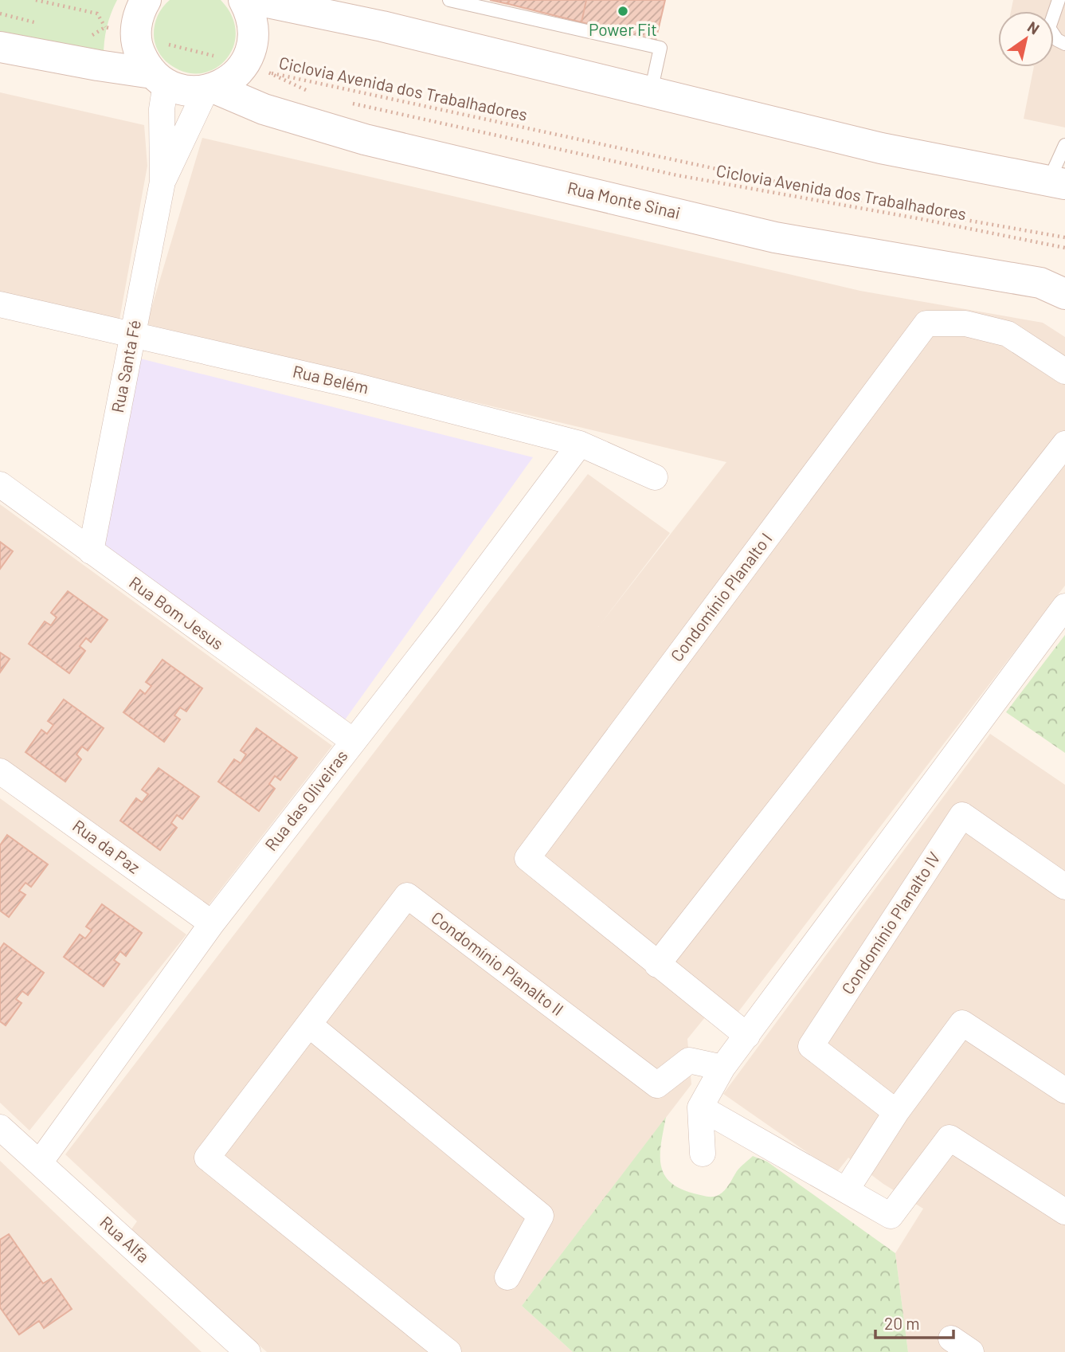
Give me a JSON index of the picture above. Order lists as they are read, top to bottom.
{
  "streets": {
    "main road": ["Rua Monte Sinai"],
    "street": [
      "Rua Santa Fé",
      "Rua Belém",
      "Condomínio Planalto I",
      "Rua Bom Jesus",
      "Rua das Oliveiras",
      "Rua da Paz",
      "Condomínio Planalto IV",
      "Condomínio Planalto II",
      "Rua Alfa"
    ],
    "path": ["Ciclovia Avenida dos Trabalhadores"]
  },
  "crossings": [
    ["Rua Monte Sinai", "Rua Santa Fé"],
    ["Rua Santa Fé", "Rua Belém"],
    ["Rua Santa Fé", "Rua Bom Jesus"],
    ["Rua Belém", "Rua das Oliveiras"],
    ["Rua Bom Jesus", "Rua das Oliveiras"],
    ["Rua das Oliveiras", "Rua da Paz"],
    ["Rua das Oliveiras", "Rua Alfa"]
  ],
  "places": ["Power Fit"],
  "scale_bar": "20 m",
  "north": "top right"
}
